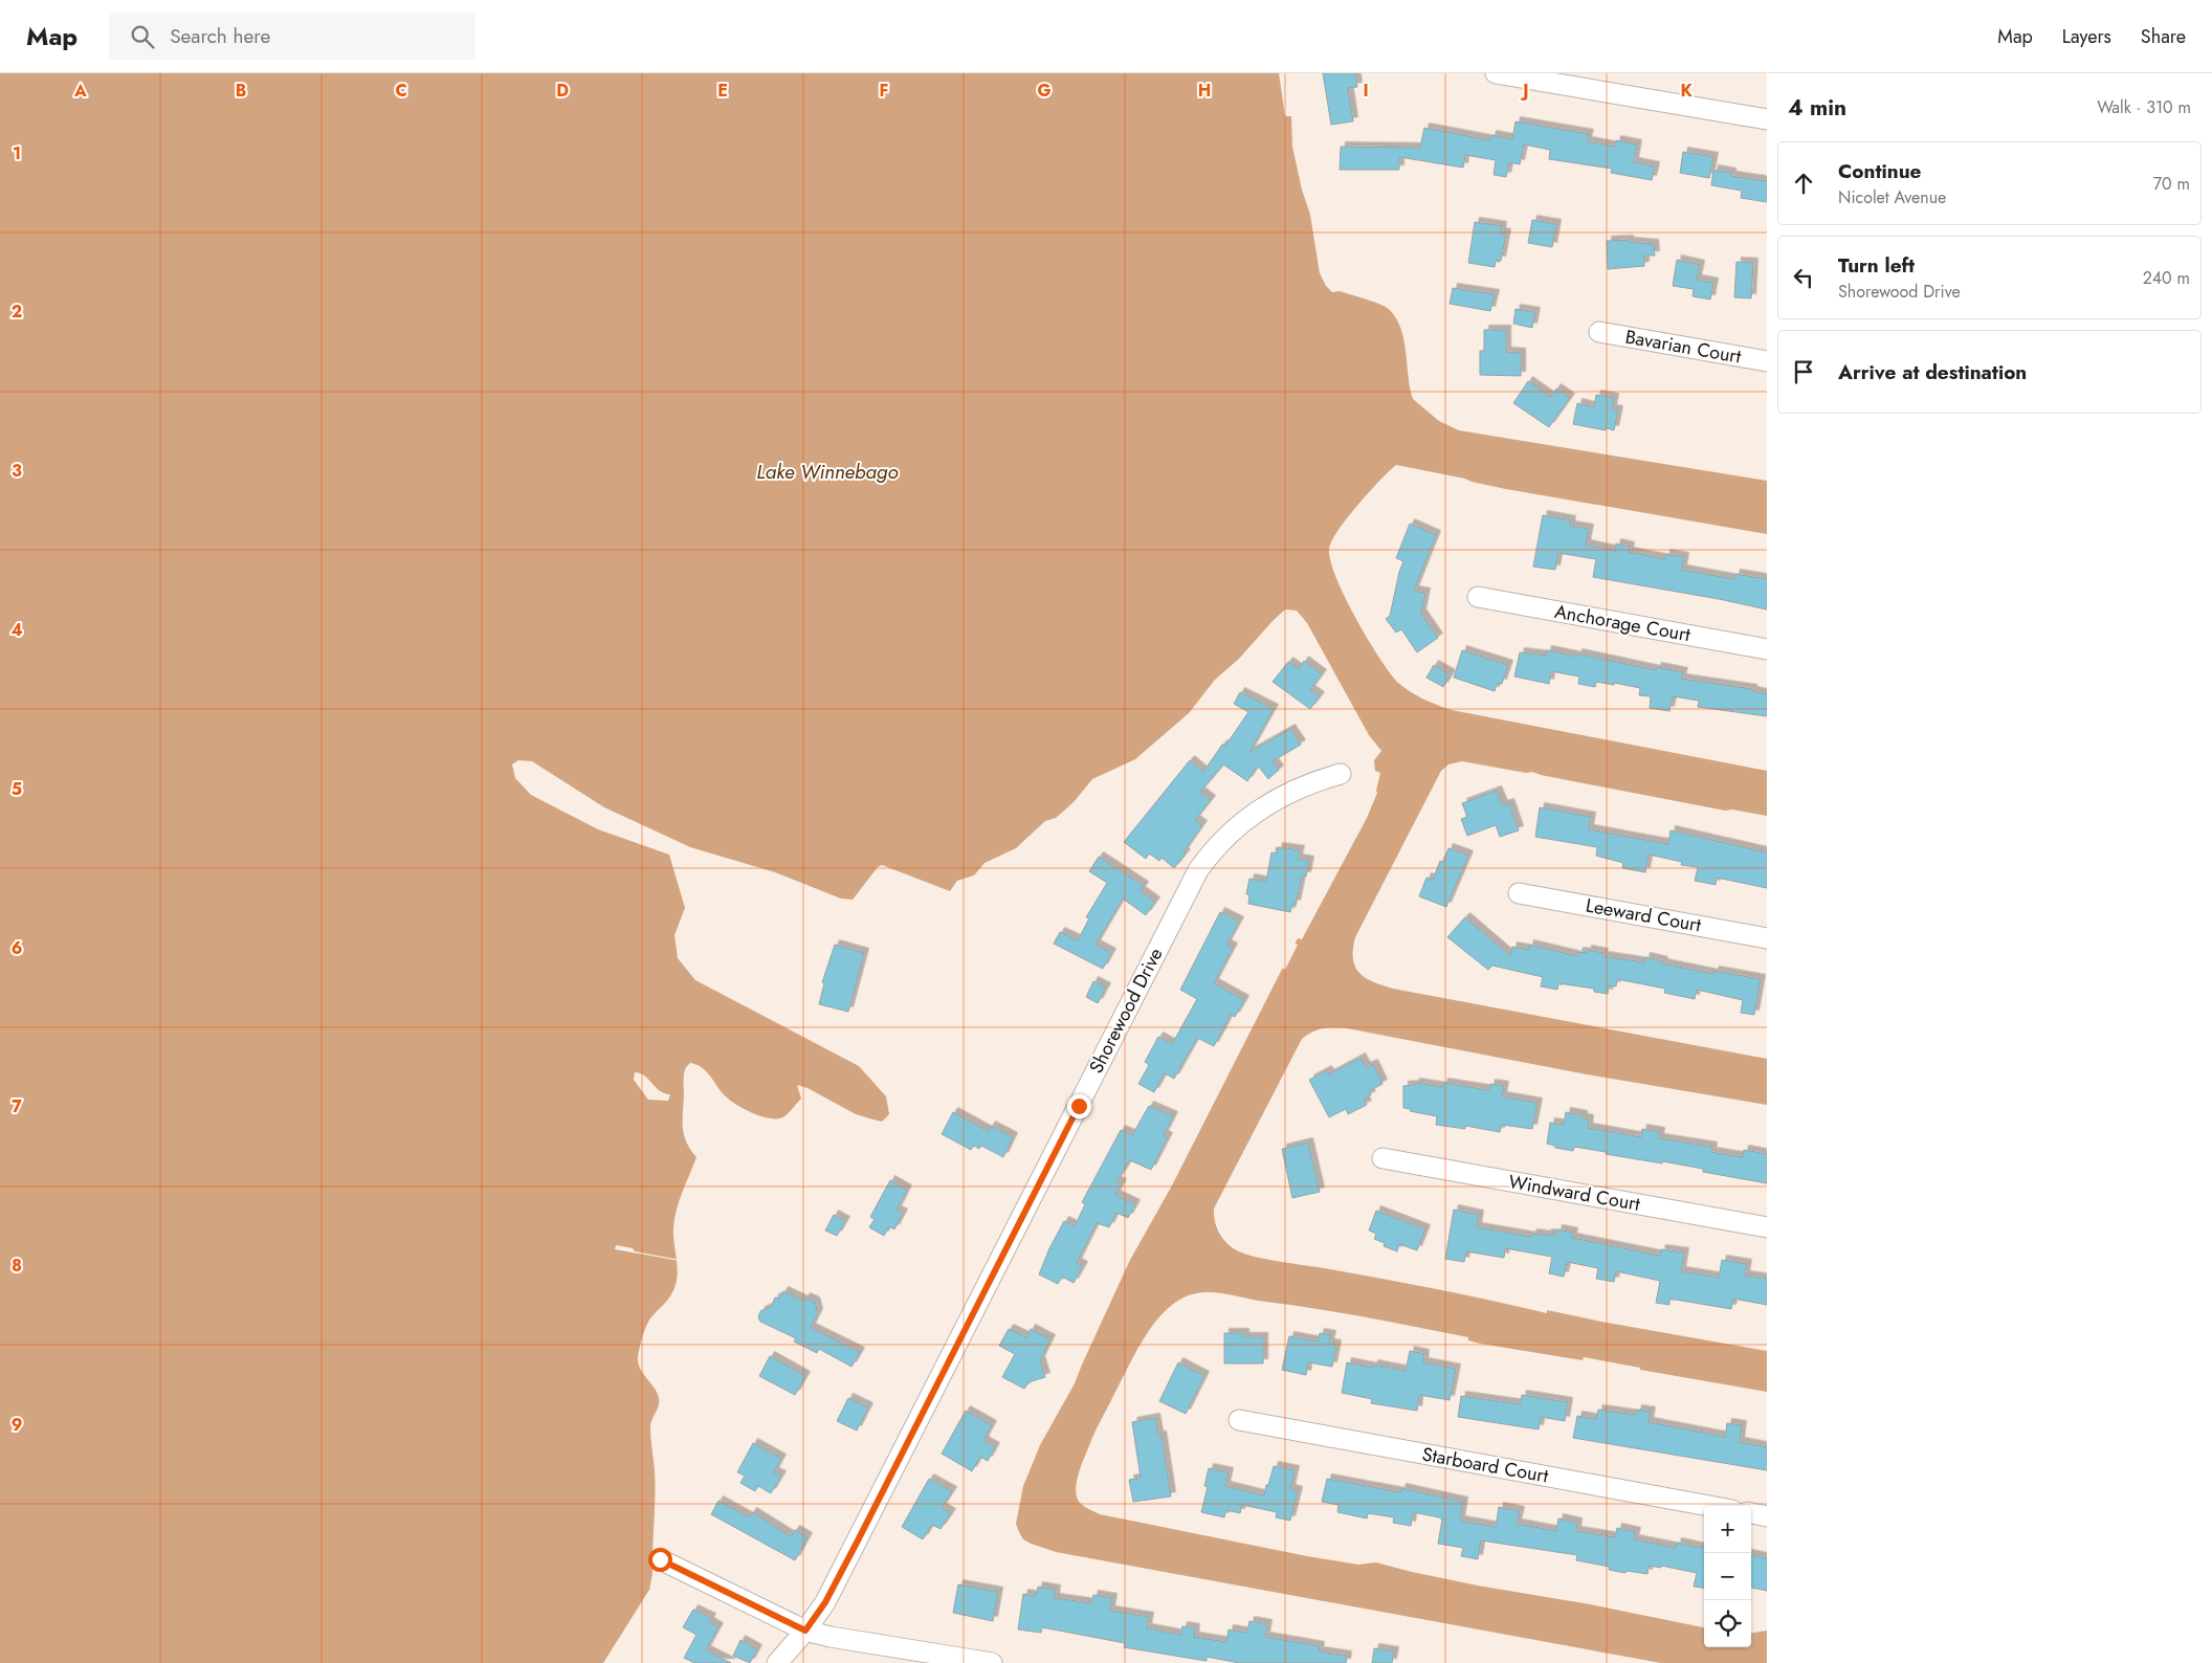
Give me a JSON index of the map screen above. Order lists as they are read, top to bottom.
{
  "streets": {
    "street": [
      "Bavarian Court",
      "Anchorage Court",
      "Leeward Court",
      "Shorewood Drive",
      "Windward Court",
      "Starboard Court"
    ]
  },
  "water": ["Lake Winnebago"],
  "page": {
    "header": "Map",
    "search": "Search here",
    "nav": ["Map", "Layers", "Share"],
    "heading": ["4 min", "Walk · 310 m"],
    "list": [
      ["Continue", "Nicolet Avenue", "70 m"],
      ["Turn left", "Shorewood Drive", "240 m"],
      "Arrive at destination"
    ],
    "map_buttons": ["+", "−"]
  },
  "grid": {
    "columns": [
      "A",
      "B",
      "C",
      "D",
      "E",
      "F",
      "G",
      "H",
      "I",
      "J",
      "K"
    ],
    "rows": [
      "1",
      "2",
      "3",
      "4",
      "5",
      "6",
      "7",
      "8",
      "9"
    ]
  }
}
